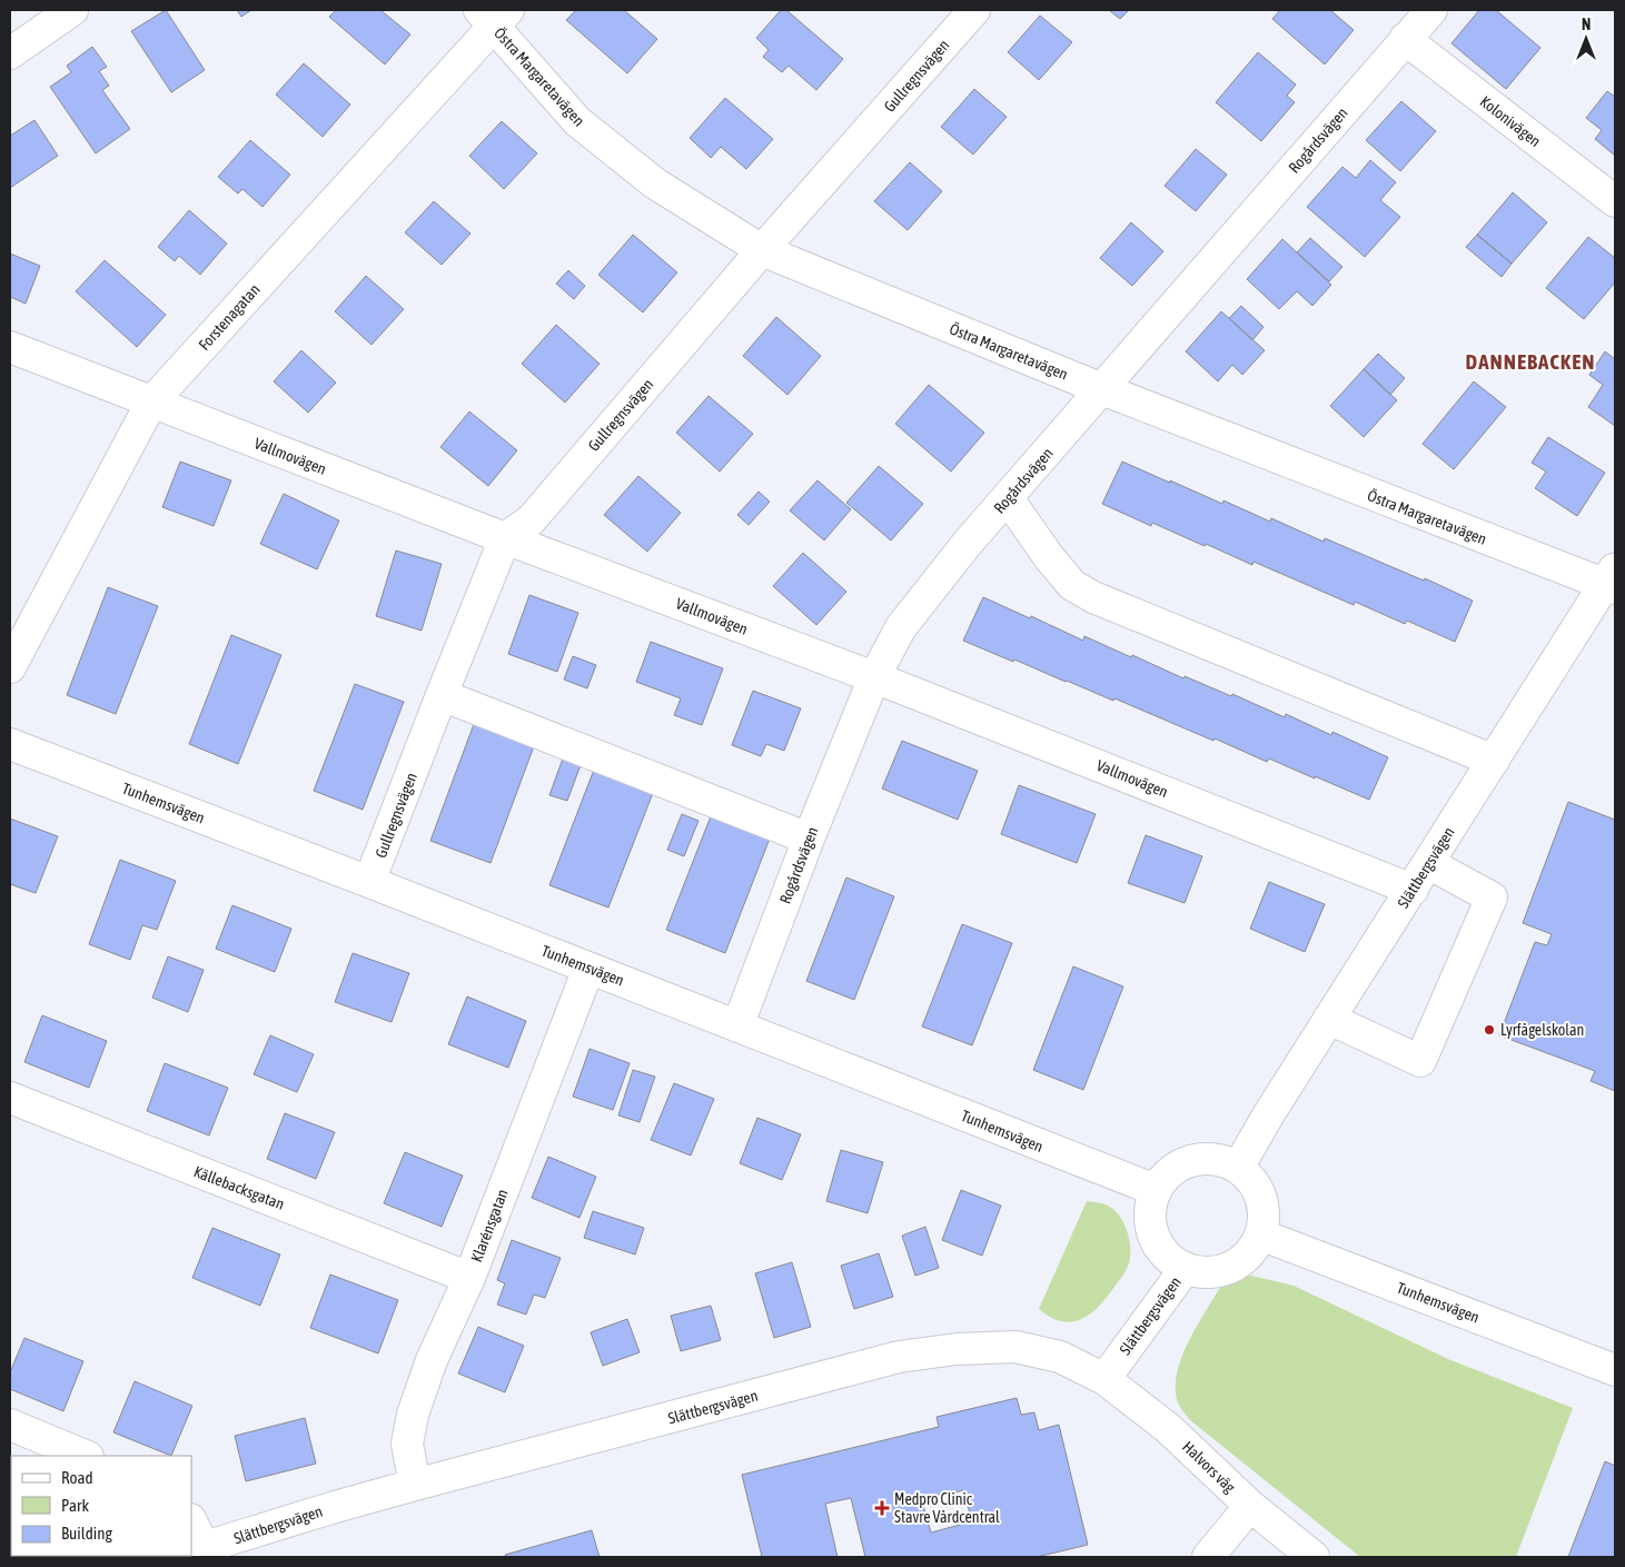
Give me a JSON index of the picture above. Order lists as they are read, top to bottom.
{
  "streets": {
    "street": [
      "Gullregnsvägen",
      "Östra Margaretavägen",
      "Kolonivägen",
      "Rogårdsvägen",
      "Forstenagatan",
      "Vallmovägen",
      "Tunhemsvägen",
      "Slättbergsvägen",
      "Källebacksgatan",
      "Klarénsgatan",
      "Halvors väg"
    ]
  },
  "crossings": [
    ["Gullregnsvägen", "Östra Margaretavägen"],
    ["Gullregnsvägen", "Vallmovägen"],
    ["Gullregnsvägen", "Tunhemsvägen"],
    ["Östra Margaretavägen", "Rogårdsvägen"],
    ["Östra Margaretavägen", "Forstenagatan"],
    ["Östra Margaretavägen", "Slättbergsvägen"],
    ["Kolonivägen", "Rogårdsvägen"],
    ["Rogårdsvägen", "Vallmovägen"],
    ["Rogårdsvägen", "Tunhemsvägen"],
    ["Forstenagatan", "Vallmovägen"],
    ["Vallmovägen", "Slättbergsvägen"],
    ["Tunhemsvägen", "Slättbergsvägen"],
    ["Tunhemsvägen", "Klarénsgatan"],
    ["Slättbergsvägen", "Klarénsgatan"],
    ["Slättbergsvägen", "Halvors väg"],
    ["Källebacksgatan", "Klarénsgatan"]
  ],
  "districts": ["DANNEBACKEN"],
  "places": {
    "other": ["Lyrfågelskolan"],
    "health": ["Medpro Clinic Stavre Vårdcentral"]
  },
  "legend": ["Road", "Park", "Building"],
  "north": "top"
}
